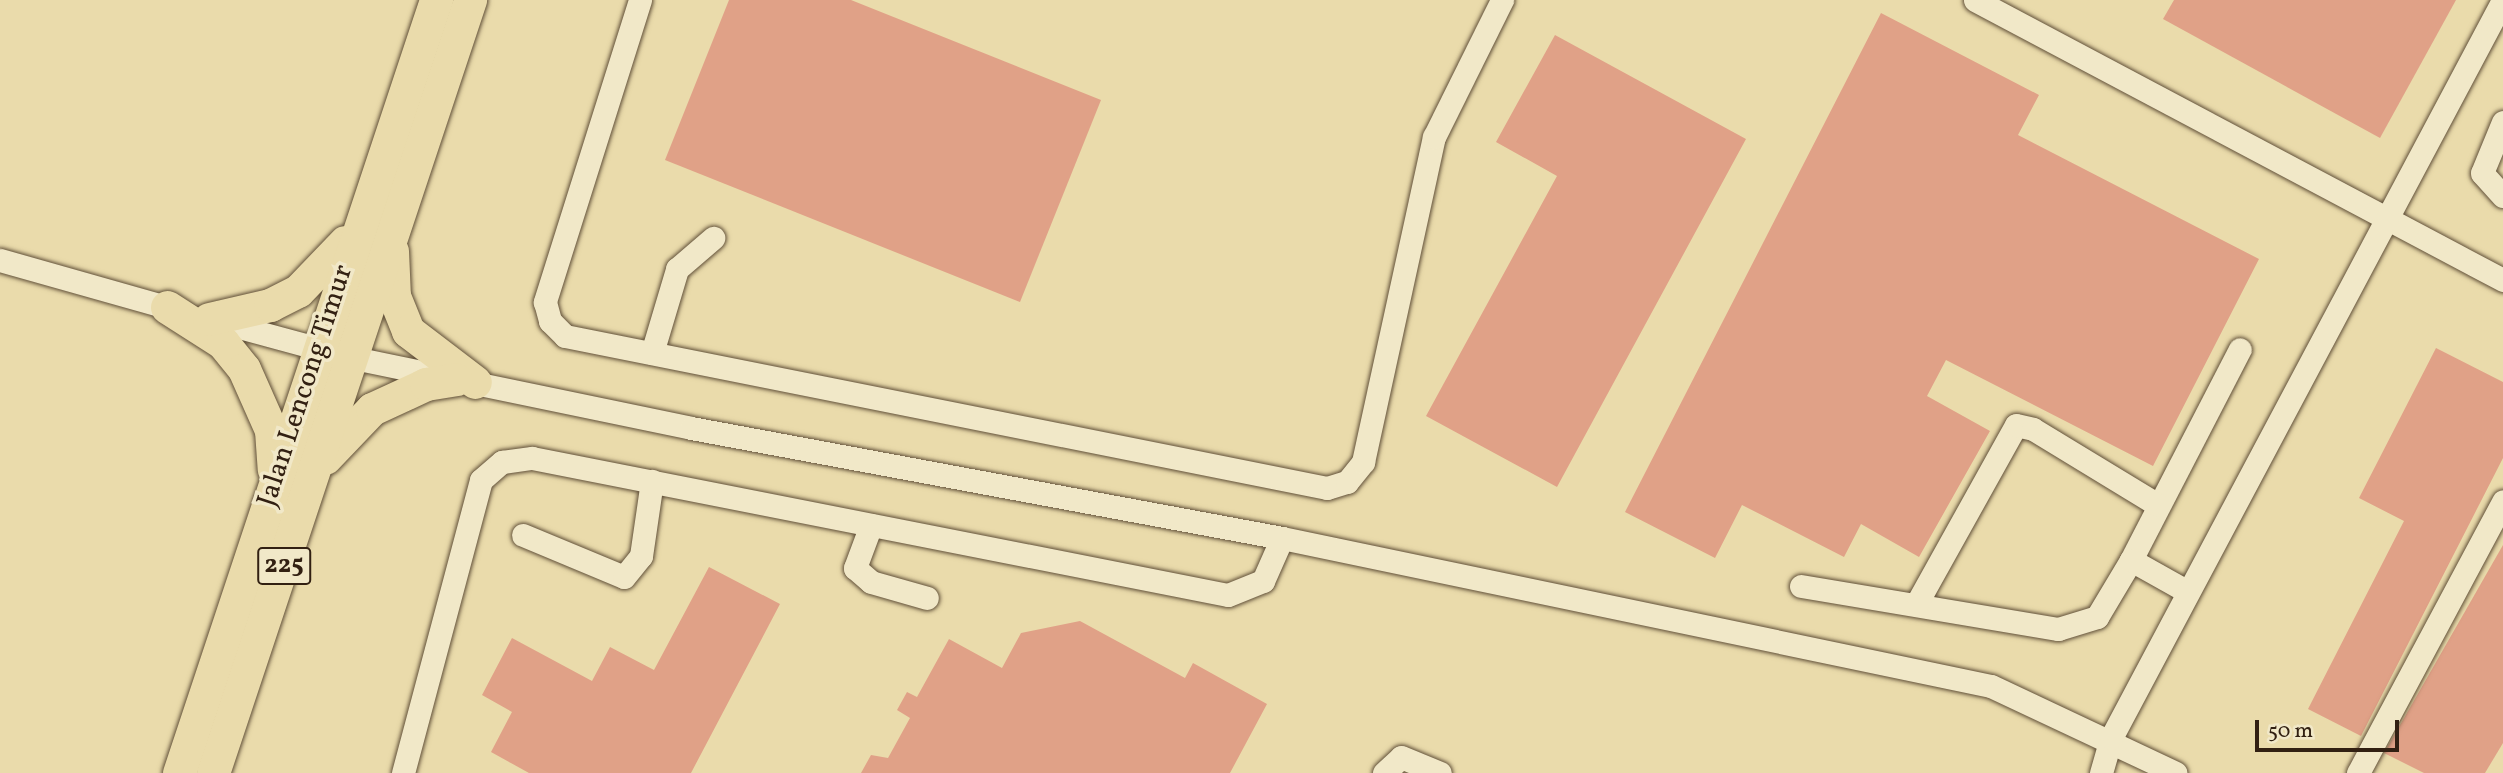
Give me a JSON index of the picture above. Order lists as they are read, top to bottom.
{
  "streets": {
    "highway": ["Jalan Lencong Timur", "225"]
  },
  "scale_bar": "50 m"
}
